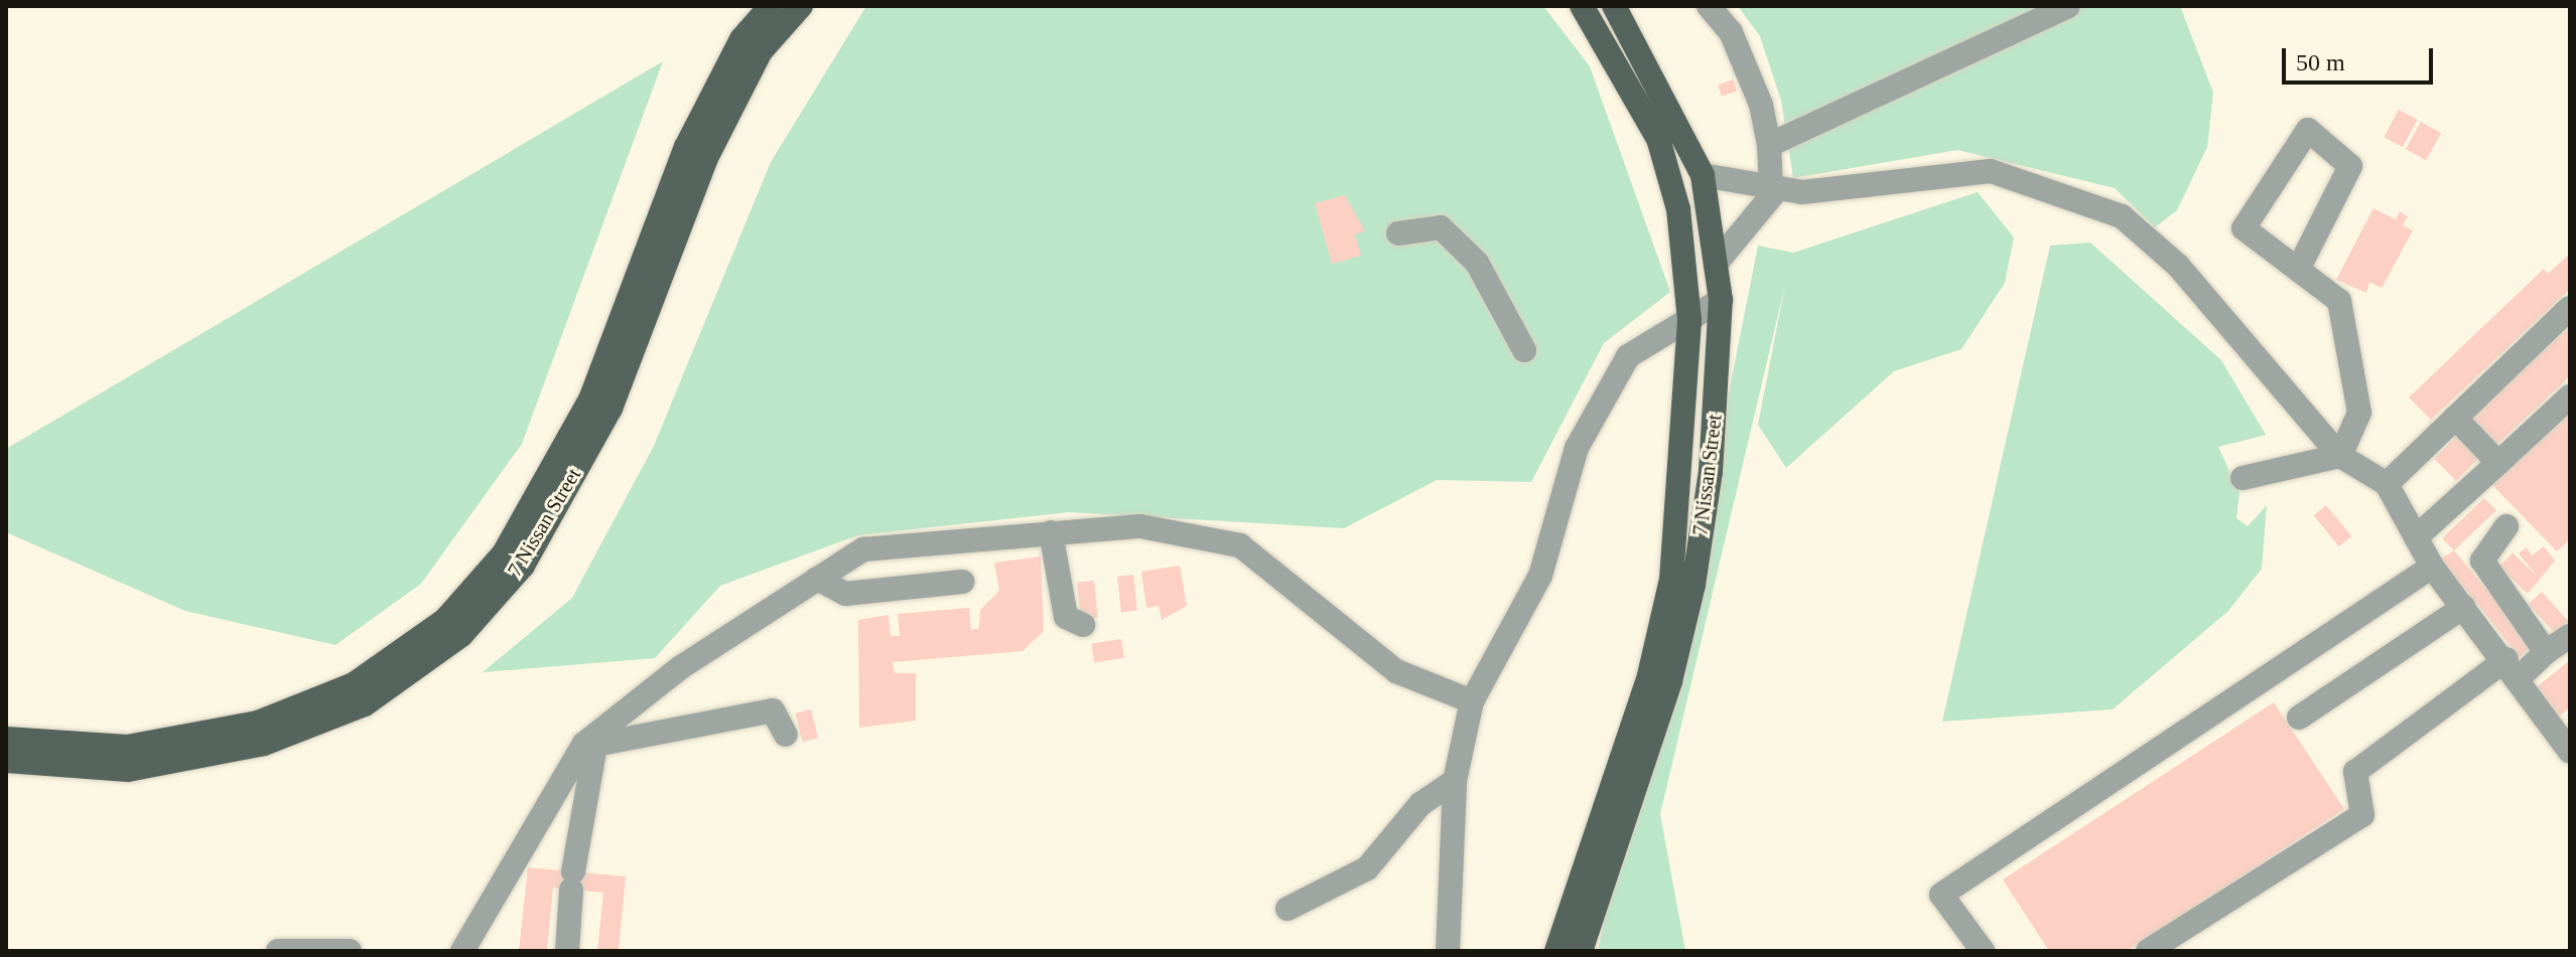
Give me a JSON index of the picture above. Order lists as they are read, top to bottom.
{
  "streets": {
    "main road": ["7 Nissan Street"]
  },
  "scale_bar": "50 m"
}
